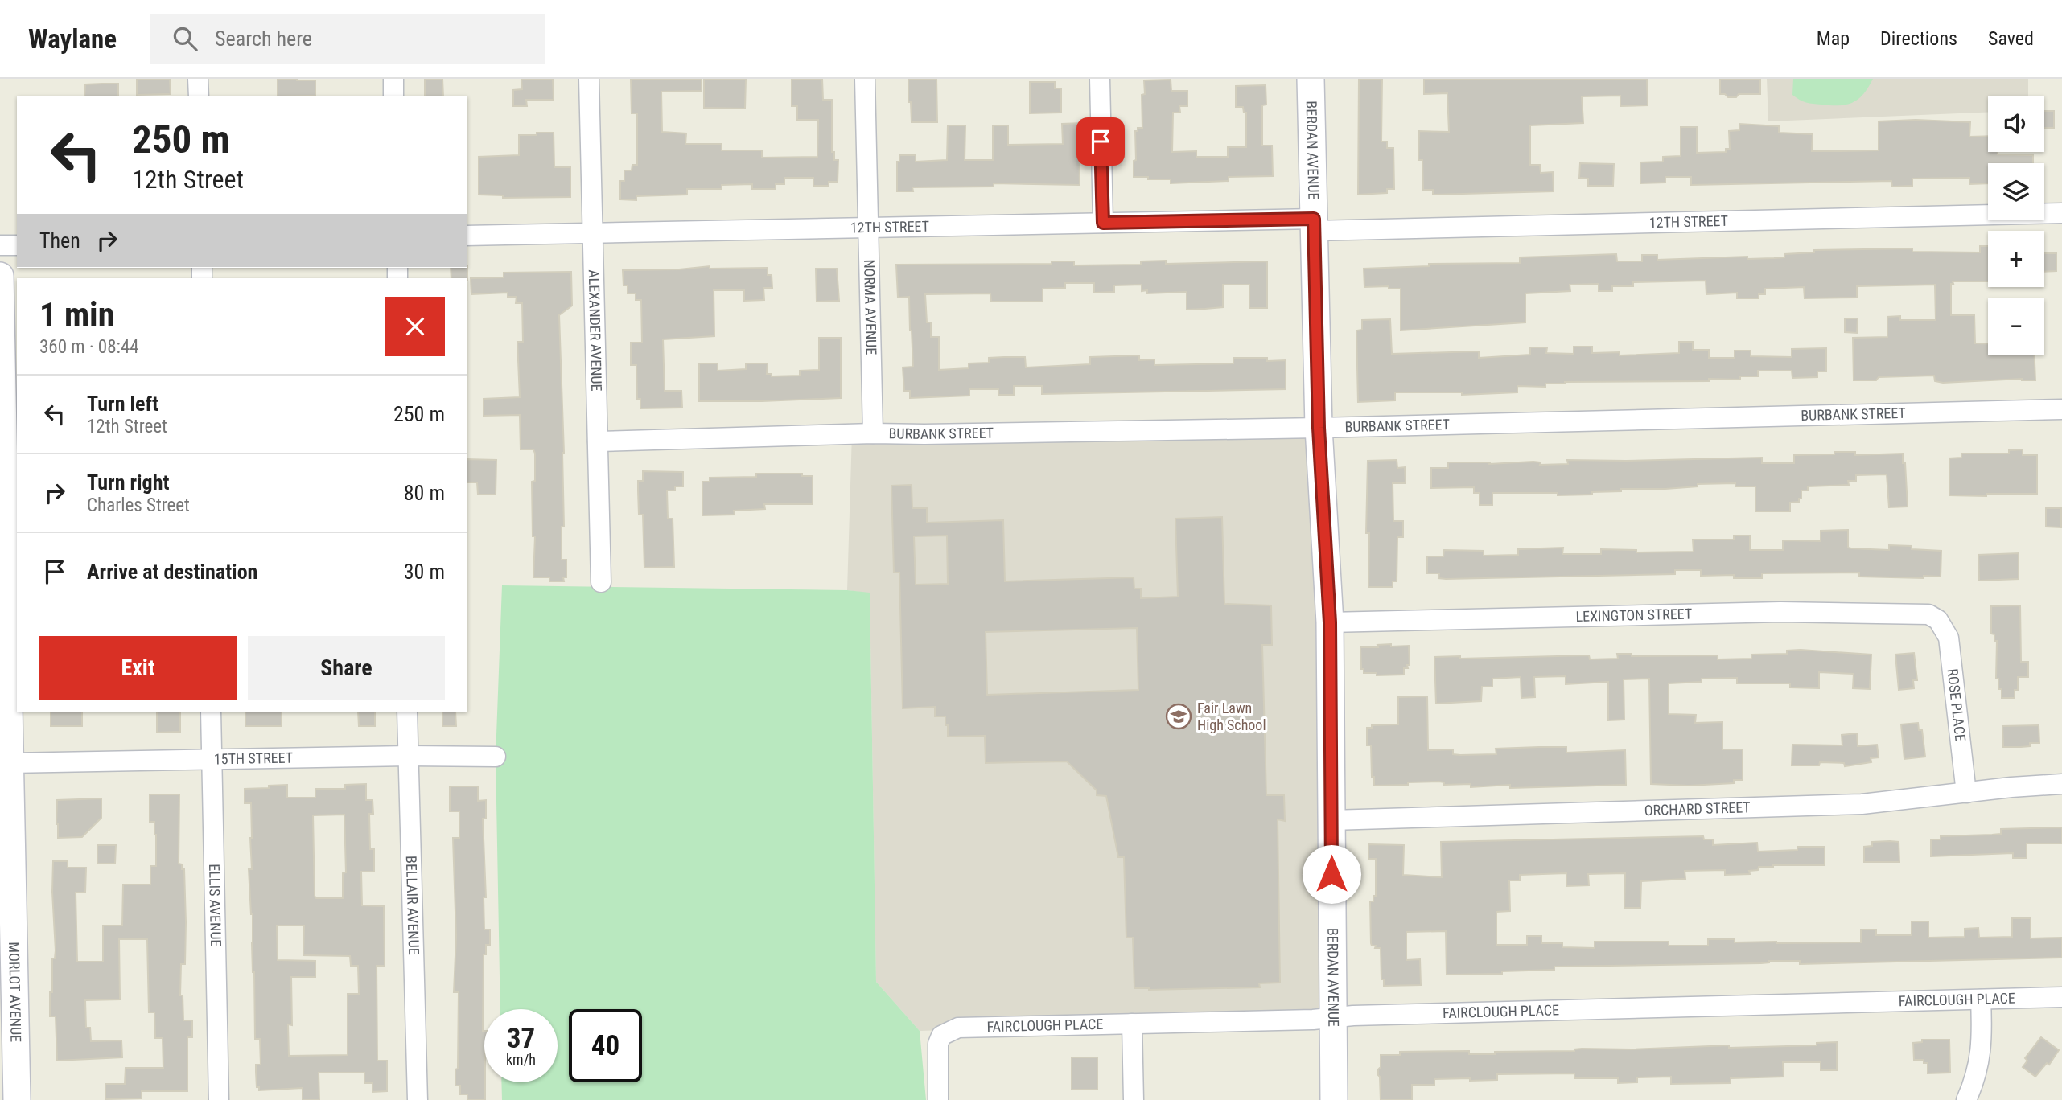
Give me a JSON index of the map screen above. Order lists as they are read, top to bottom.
{
  "streets": {
    "street": [
      "BERDAN AVENUE",
      "12TH STREET",
      "NORMA AVENUE",
      "ALEXANDER AVENUE",
      "BURBANK STREET",
      "LEXINGTON STREET",
      "ROSE PLACE",
      "15TH STREET",
      "ORCHARD STREET",
      "ELLIS AVENUE",
      "BELLAIR AVENUE",
      "MORLOT AVENUE",
      "FAIRCLOUGH PLACE"
    ]
  },
  "crossings": [
    ["BERDAN AVENUE", "12TH STREET"],
    ["BERDAN AVENUE", "BURBANK STREET"],
    ["BERDAN AVENUE", "LEXINGTON STREET"],
    ["BERDAN AVENUE", "ORCHARD STREET"],
    ["BERDAN AVENUE", "FAIRCLOUGH PLACE"],
    ["12TH STREET", "NORMA AVENUE"],
    ["12TH STREET", "ALEXANDER AVENUE"],
    ["NORMA AVENUE", "BURBANK STREET"],
    ["ALEXANDER AVENUE", "BURBANK STREET"],
    ["LEXINGTON STREET", "ROSE PLACE"],
    ["ROSE PLACE", "ORCHARD STREET"],
    ["15TH STREET", "ELLIS AVENUE"],
    ["15TH STREET", "BELLAIR AVENUE"],
    ["15TH STREET", "MORLOT AVENUE"]
  ],
  "places": {
    "school or university": ["Fair Lawn High School"]
  },
  "page": {
    "header": "Waylane",
    "search": "Search here",
    "nav": ["Map", "Directions", "Saved"],
    "map_buttons": ["+", "−"],
    "turn": ["250 m", "12th Street"],
    "then": "Then",
    "heading": ["1 min", "360 m · 08:44"],
    "list": [
      {
        "name": "Turn left",
        "note": "12th Street",
        "value": "250 m"
      },
      {
        "name": "Turn right",
        "note": "Charles Street",
        "value": "80 m"
      },
      {
        "name": "Arrive at destination",
        "value": "30 m"
      }
    ],
    "buttons": ["Exit", "Share"],
    "speed": "37 km/h",
    "limit": "40"
  }
}
